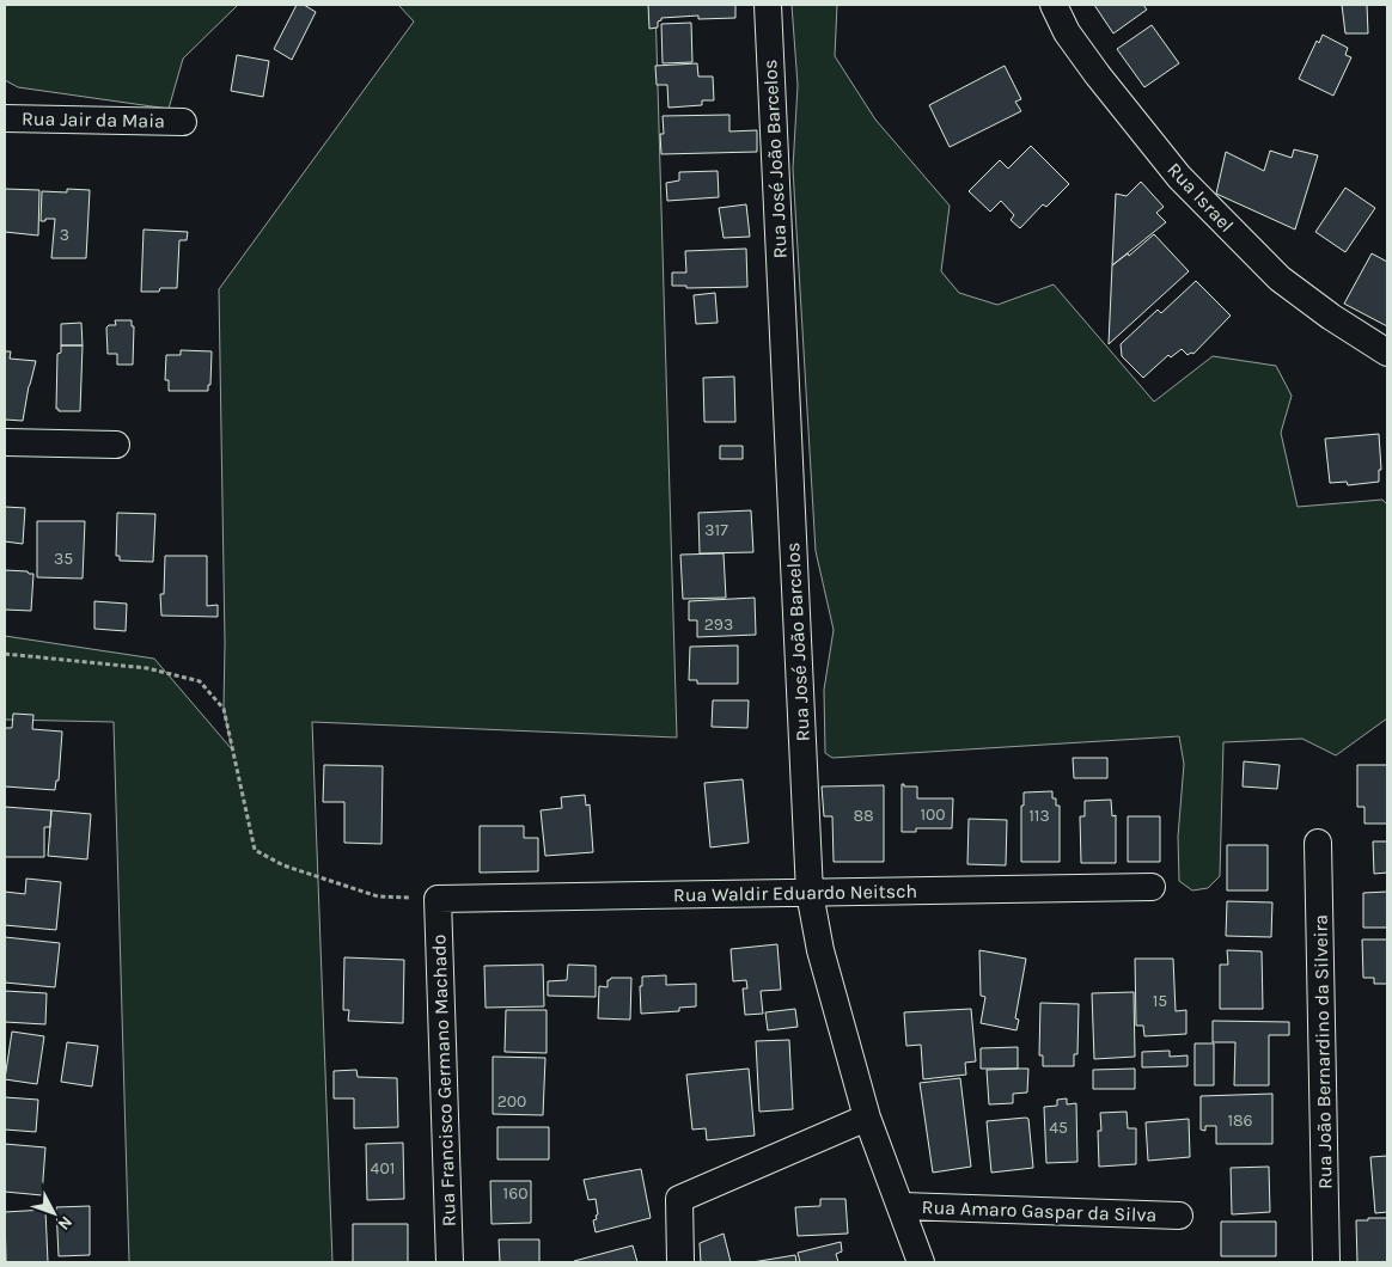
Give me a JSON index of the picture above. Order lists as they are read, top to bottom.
{
  "streets": {
    "street": [
      "Rua Jair da Maia",
      "Rua José João Barcelos",
      "Rua Israel",
      "Rua Waldir Eduardo Neitsch",
      "Rua João Bernardino da Silveira",
      "Rua Francisco Germano Machado",
      "Rua Amaro Gaspar da Silva"
    ]
  },
  "crossings": [
    ["Rua José João Barcelos", "Rua Waldir Eduardo Neitsch"],
    ["Rua José João Barcelos", "Rua Amaro Gaspar da Silva"],
    ["Rua Waldir Eduardo Neitsch", "Rua Francisco Germano Machado"]
  ],
  "house_numbers": [
    "3",
    "317",
    "35",
    "293",
    "100",
    "88",
    "113",
    "15",
    "200",
    "186",
    "45",
    "401",
    "160"
  ],
  "north": "bottom right"
}
